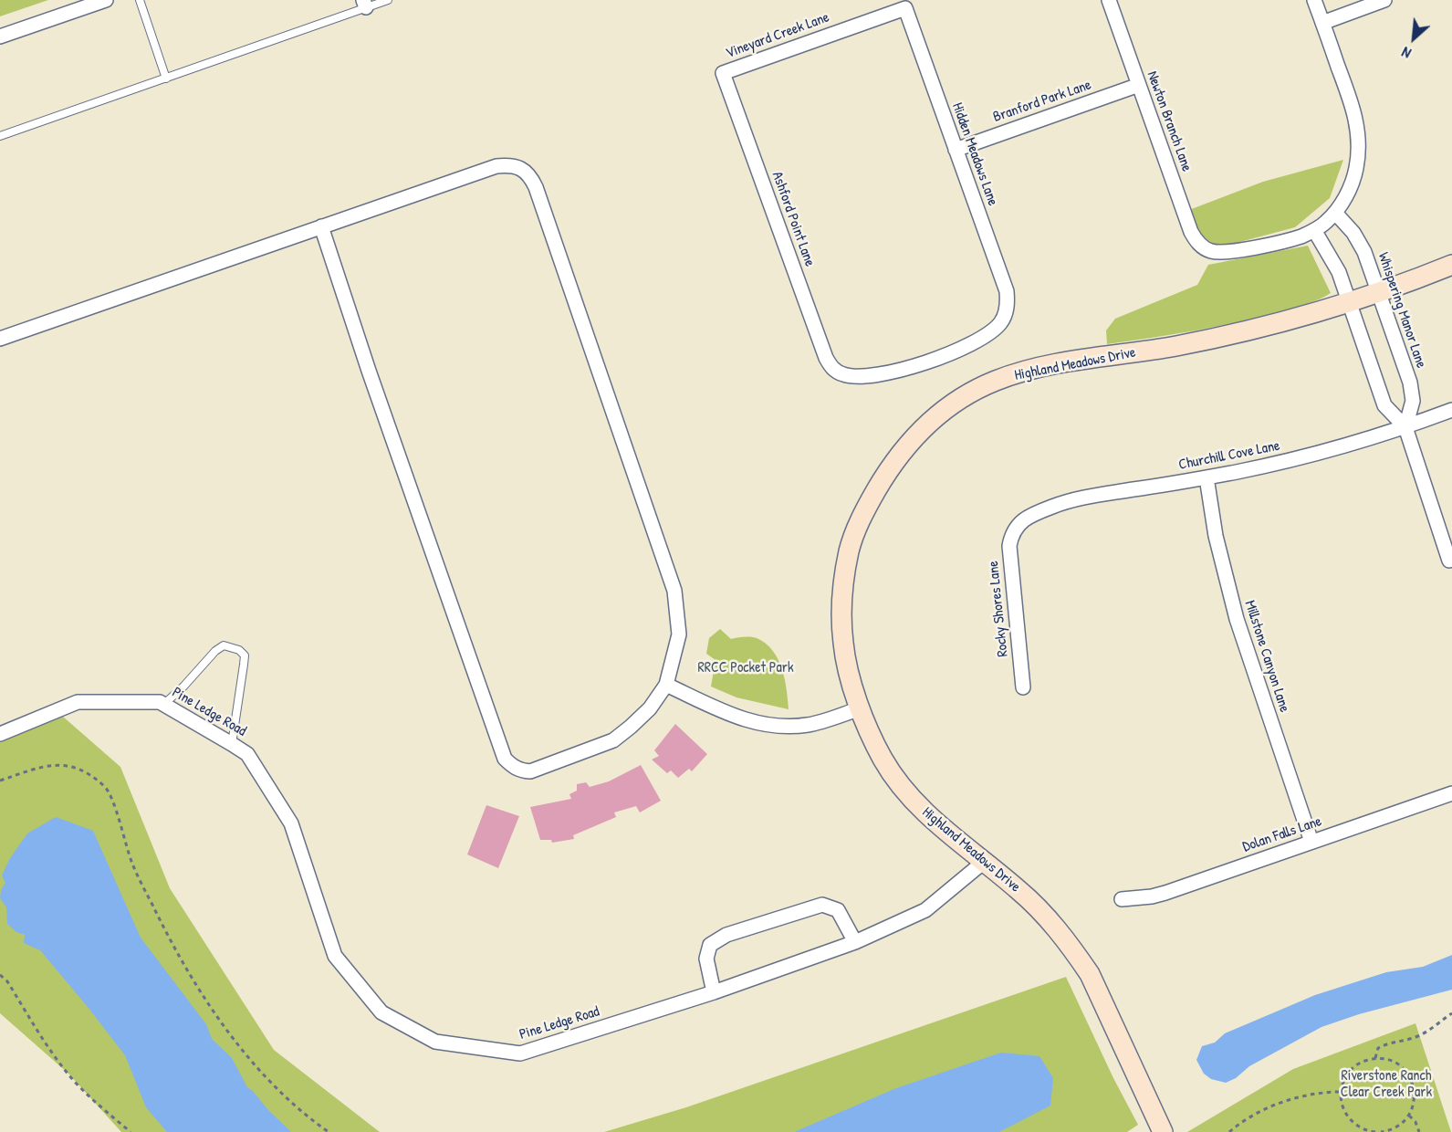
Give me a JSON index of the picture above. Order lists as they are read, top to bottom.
{
  "streets": {
    "street": [
      "Vineyard Creek Lane",
      "Branford Park Lane",
      "Newton Branch Lane",
      "Hidden Meadows Lane",
      "Ashford Point Lane",
      "Whispering Manor Lane",
      "Highland Meadows Drive",
      "Churchill Cove Lane",
      "Rocky Shores Lane",
      "Millstone Canyon Lane",
      "Pine Ledge Road",
      "Dolan Falls Lane"
    ]
  },
  "crossings": [
    ["Vineyard Creek Lane", "Hidden Meadows Lane"],
    ["Vineyard Creek Lane", "Ashford Point Lane"],
    ["Branford Park Lane", "Newton Branch Lane"],
    ["Branford Park Lane", "Hidden Meadows Lane"],
    ["Hidden Meadows Lane", "Ashford Point Lane"],
    ["Whispering Manor Lane", "Highland Meadows Drive"],
    ["Whispering Manor Lane", "Churchill Cove Lane"],
    ["Highland Meadows Drive", "Pine Ledge Road"],
    ["Churchill Cove Lane", "Rocky Shores Lane"],
    ["Churchill Cove Lane", "Millstone Canyon Lane"],
    ["Millstone Canyon Lane", "Dolan Falls Lane"]
  ],
  "parks": ["RRCC Pocket Park", "Riverstone Ranch Clear Creek Park"],
  "north": "bottom left"
}
